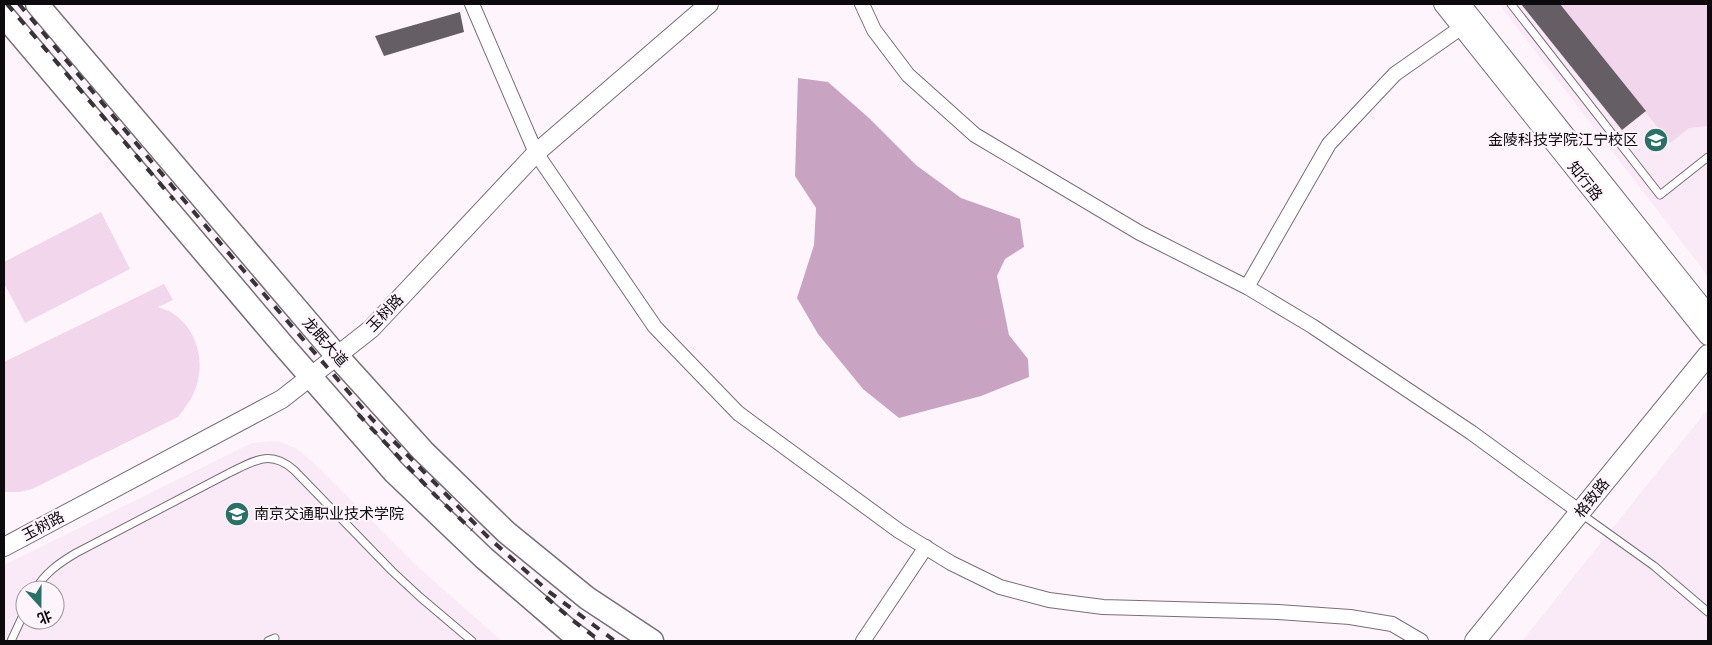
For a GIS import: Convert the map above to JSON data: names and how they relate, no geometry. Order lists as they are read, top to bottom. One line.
{"streets":{"main road":["龙眠大道","格致路"],"street":["知行路","玉树路"]},"crossings":[["玉树路","龙眠大道"]],"places":{"school or university":["金陵科技学院江宁校区","南京交通职业技术学院"]},"north":"bottom"}
